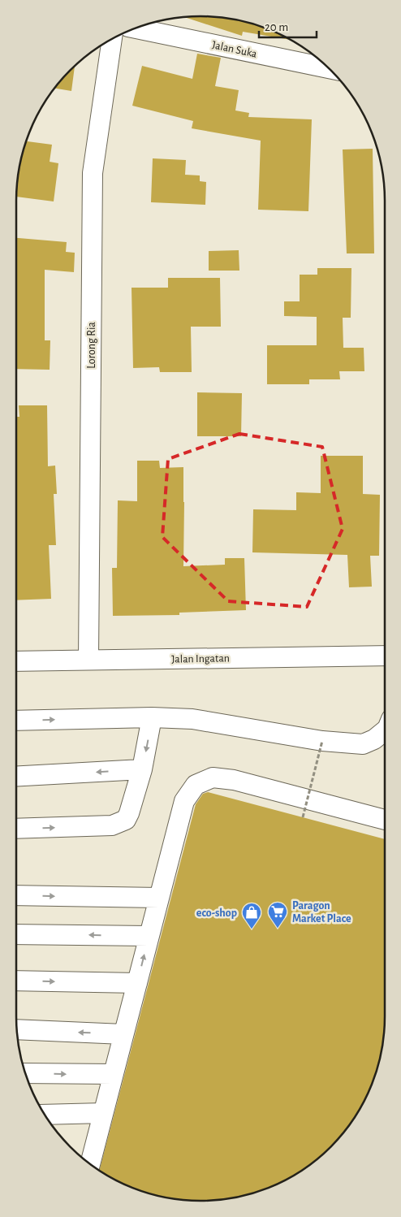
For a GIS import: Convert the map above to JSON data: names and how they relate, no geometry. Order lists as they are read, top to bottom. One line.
{"streets":{"street":["Jalan Suka","Lorong Ria","Jalan Ingatan"]},"crossings":[["Lorong Ria","Jalan Ingatan"]],"places":{"supermarket":["Paragon Market Place"],"shop":["eco-shop"]},"scale_bar":"20 m"}
